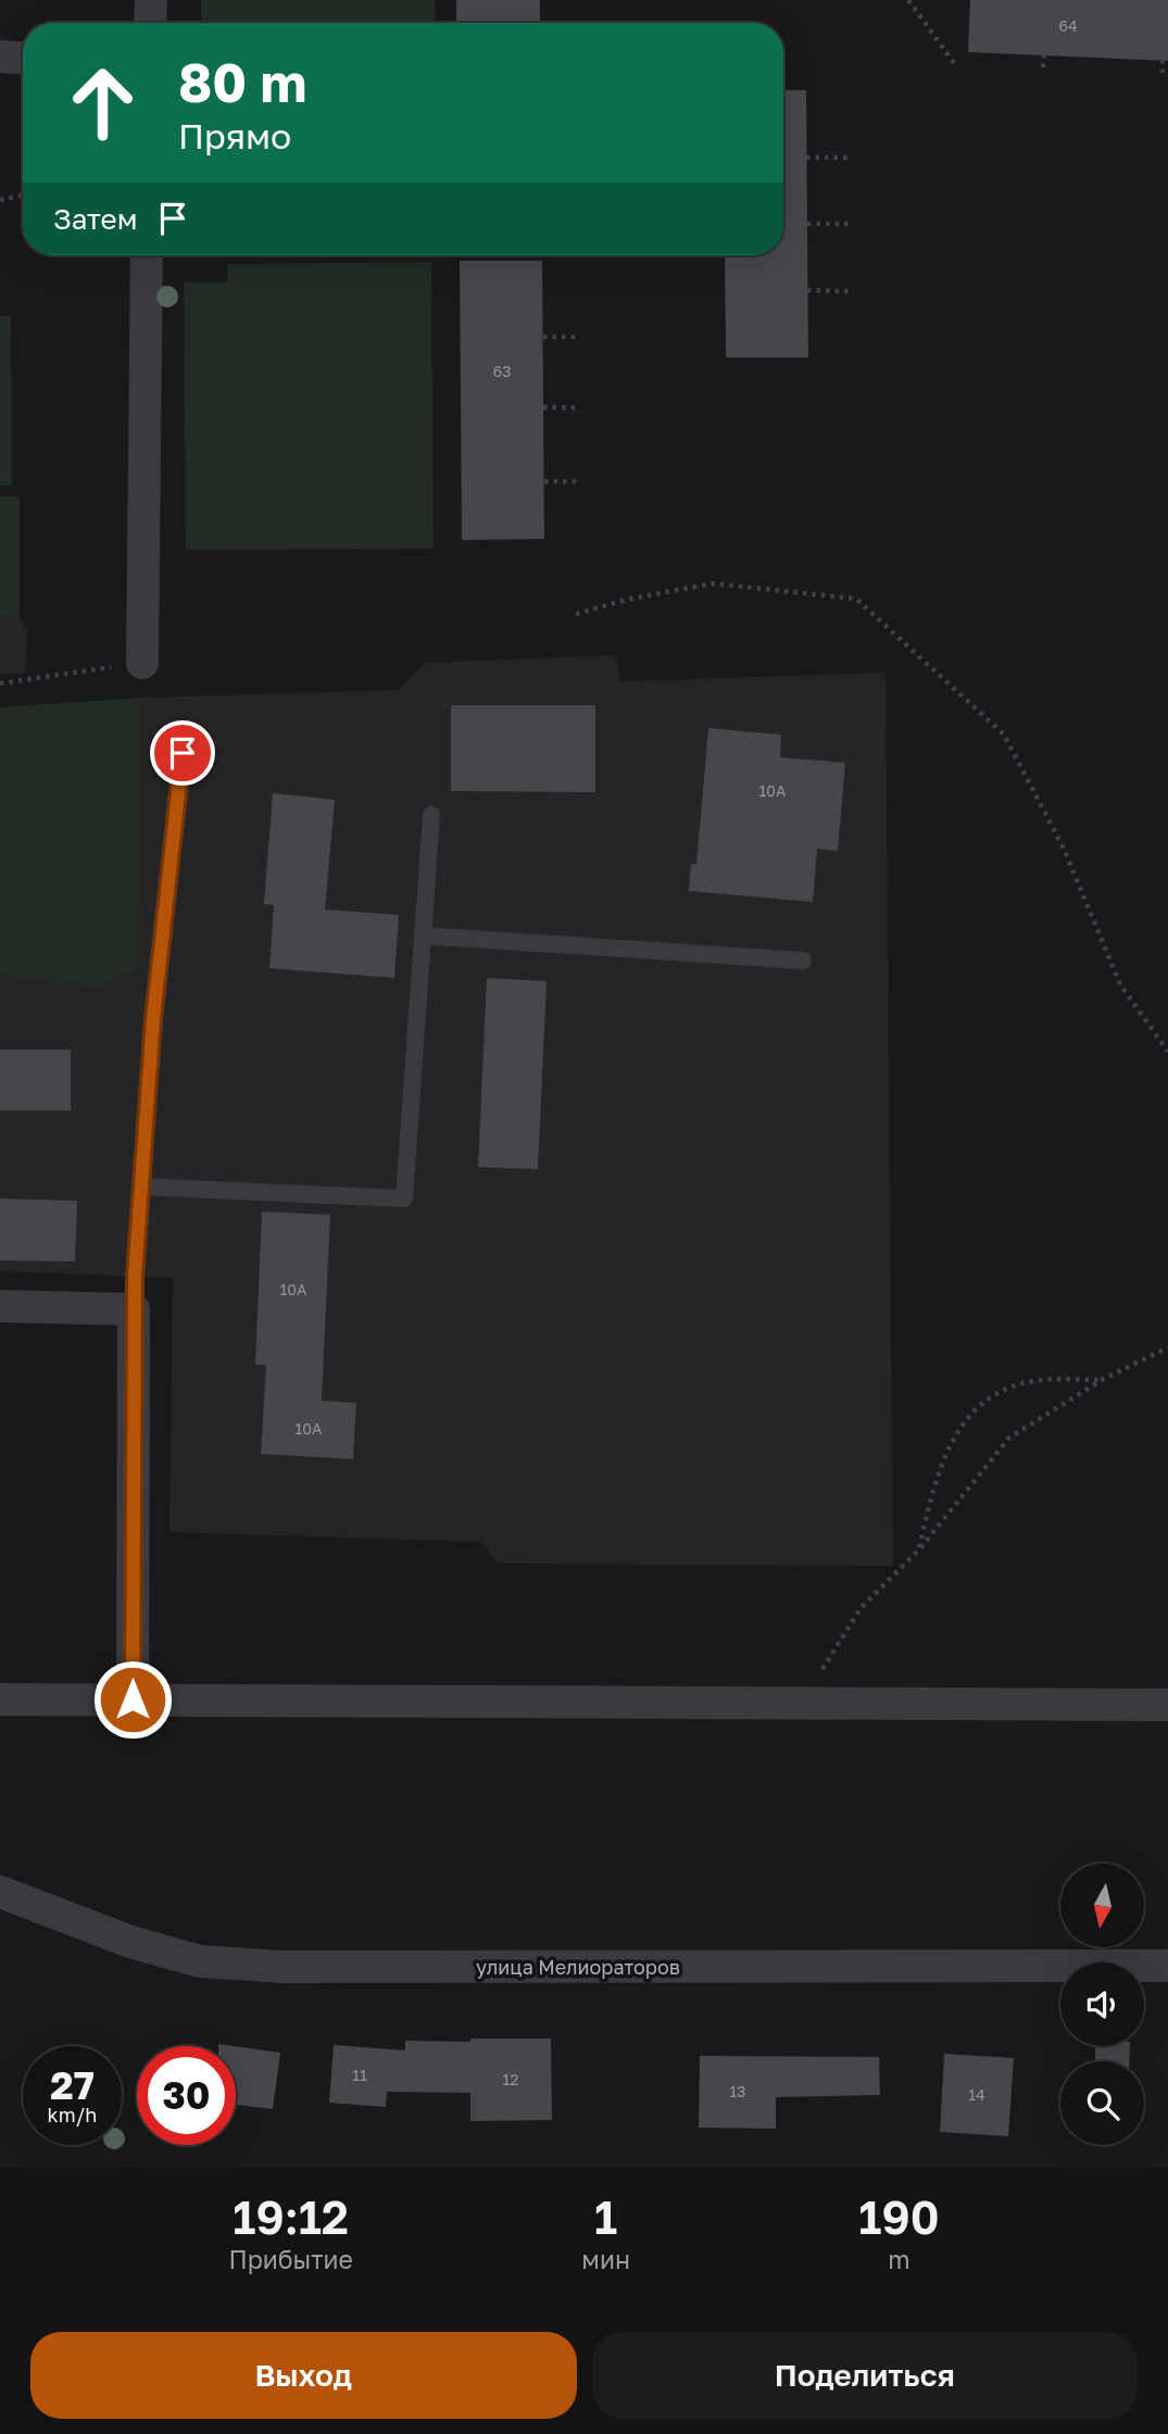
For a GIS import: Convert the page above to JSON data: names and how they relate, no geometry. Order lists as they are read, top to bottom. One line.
{"streets":{"street":["улица Мелиораторов"]},"house_numbers":["64","63","10А","10А","10А","11","12","13","14"],"north":"bottom","page":{"turn":["80 m","Прямо"],"then":"Затем","speed":"27 km/h","limit":"30","eta":["19:12","Прибытие","1","мин","190","m"],"buttons":["Выход","Поделиться"]}}
